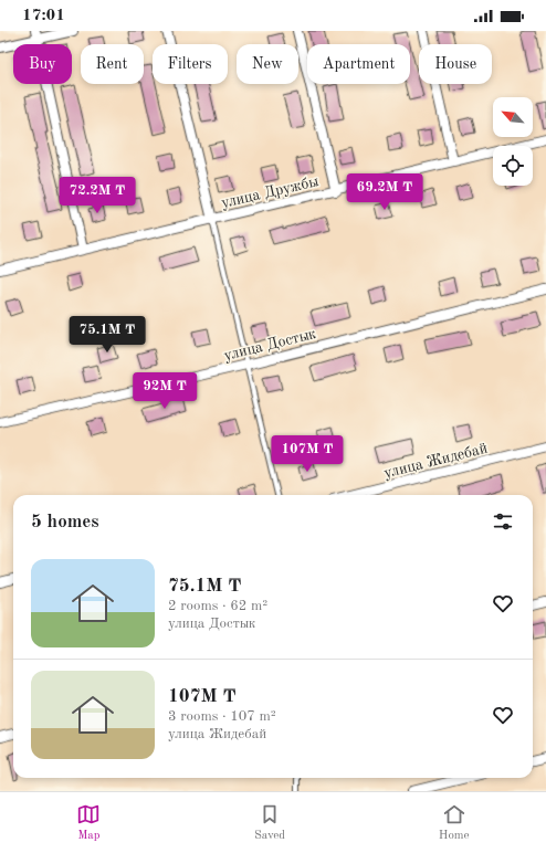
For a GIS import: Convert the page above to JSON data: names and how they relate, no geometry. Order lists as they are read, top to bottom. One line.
{"streets":{"street":["улица Дружбы","улица Достык","улица Жидебай"]},"north":"top left","page":{"status":"17:01","chip":["Buy","Rent","Filters","New","Apartment","House"],"price":["69.2M ₸","72.2M ₸","75.1M ₸","92M ₸","107M ₸"],"heading":"5 homes","list":[{"name":"75.1M ₸","note":"2 rooms · 62 m² · улица Достык"},{"name":"107M ₸","note":"3 rooms · 107 m² · улица Жидебай"}],"tabs":["Map","Saved","Home"]}}
